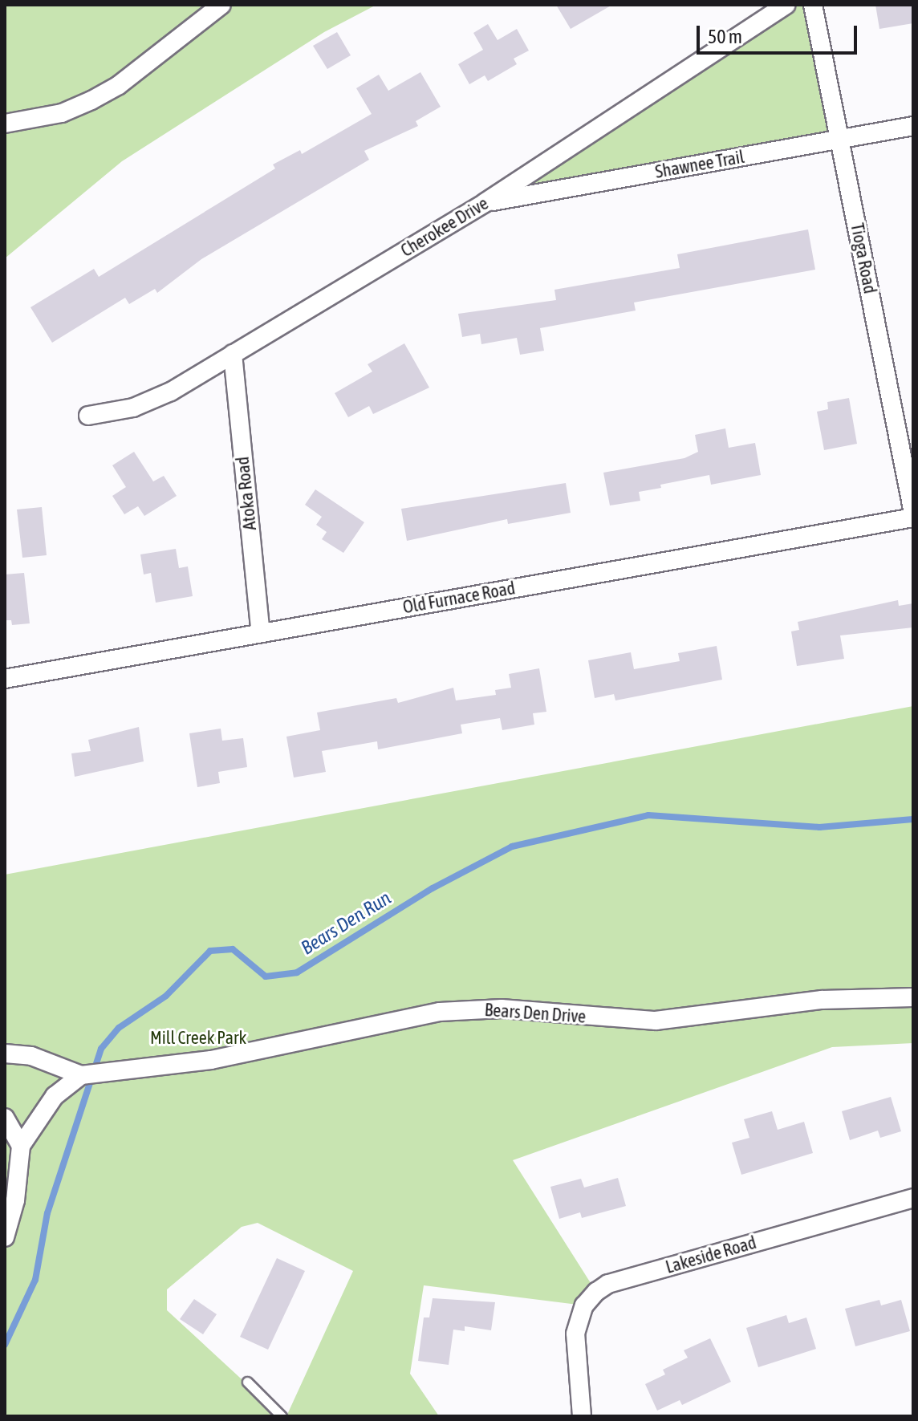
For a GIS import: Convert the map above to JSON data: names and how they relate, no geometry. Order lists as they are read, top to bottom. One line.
{"streets":{"street":["Shawnee Trail","Cherokee Drive","Tioga Road","Atoka Road","Old Furnace Road","Bears Den Drive","Lakeside Road"]},"crossings":[["Shawnee Trail","Cherokee Drive"],["Shawnee Trail","Tioga Road"],["Cherokee Drive","Atoka Road"],["Tioga Road","Old Furnace Road"],["Atoka Road","Old Furnace Road"]],"water":["Bears Den Run"],"parks":["Mill Creek Park"],"scale_bar":"50 m"}
